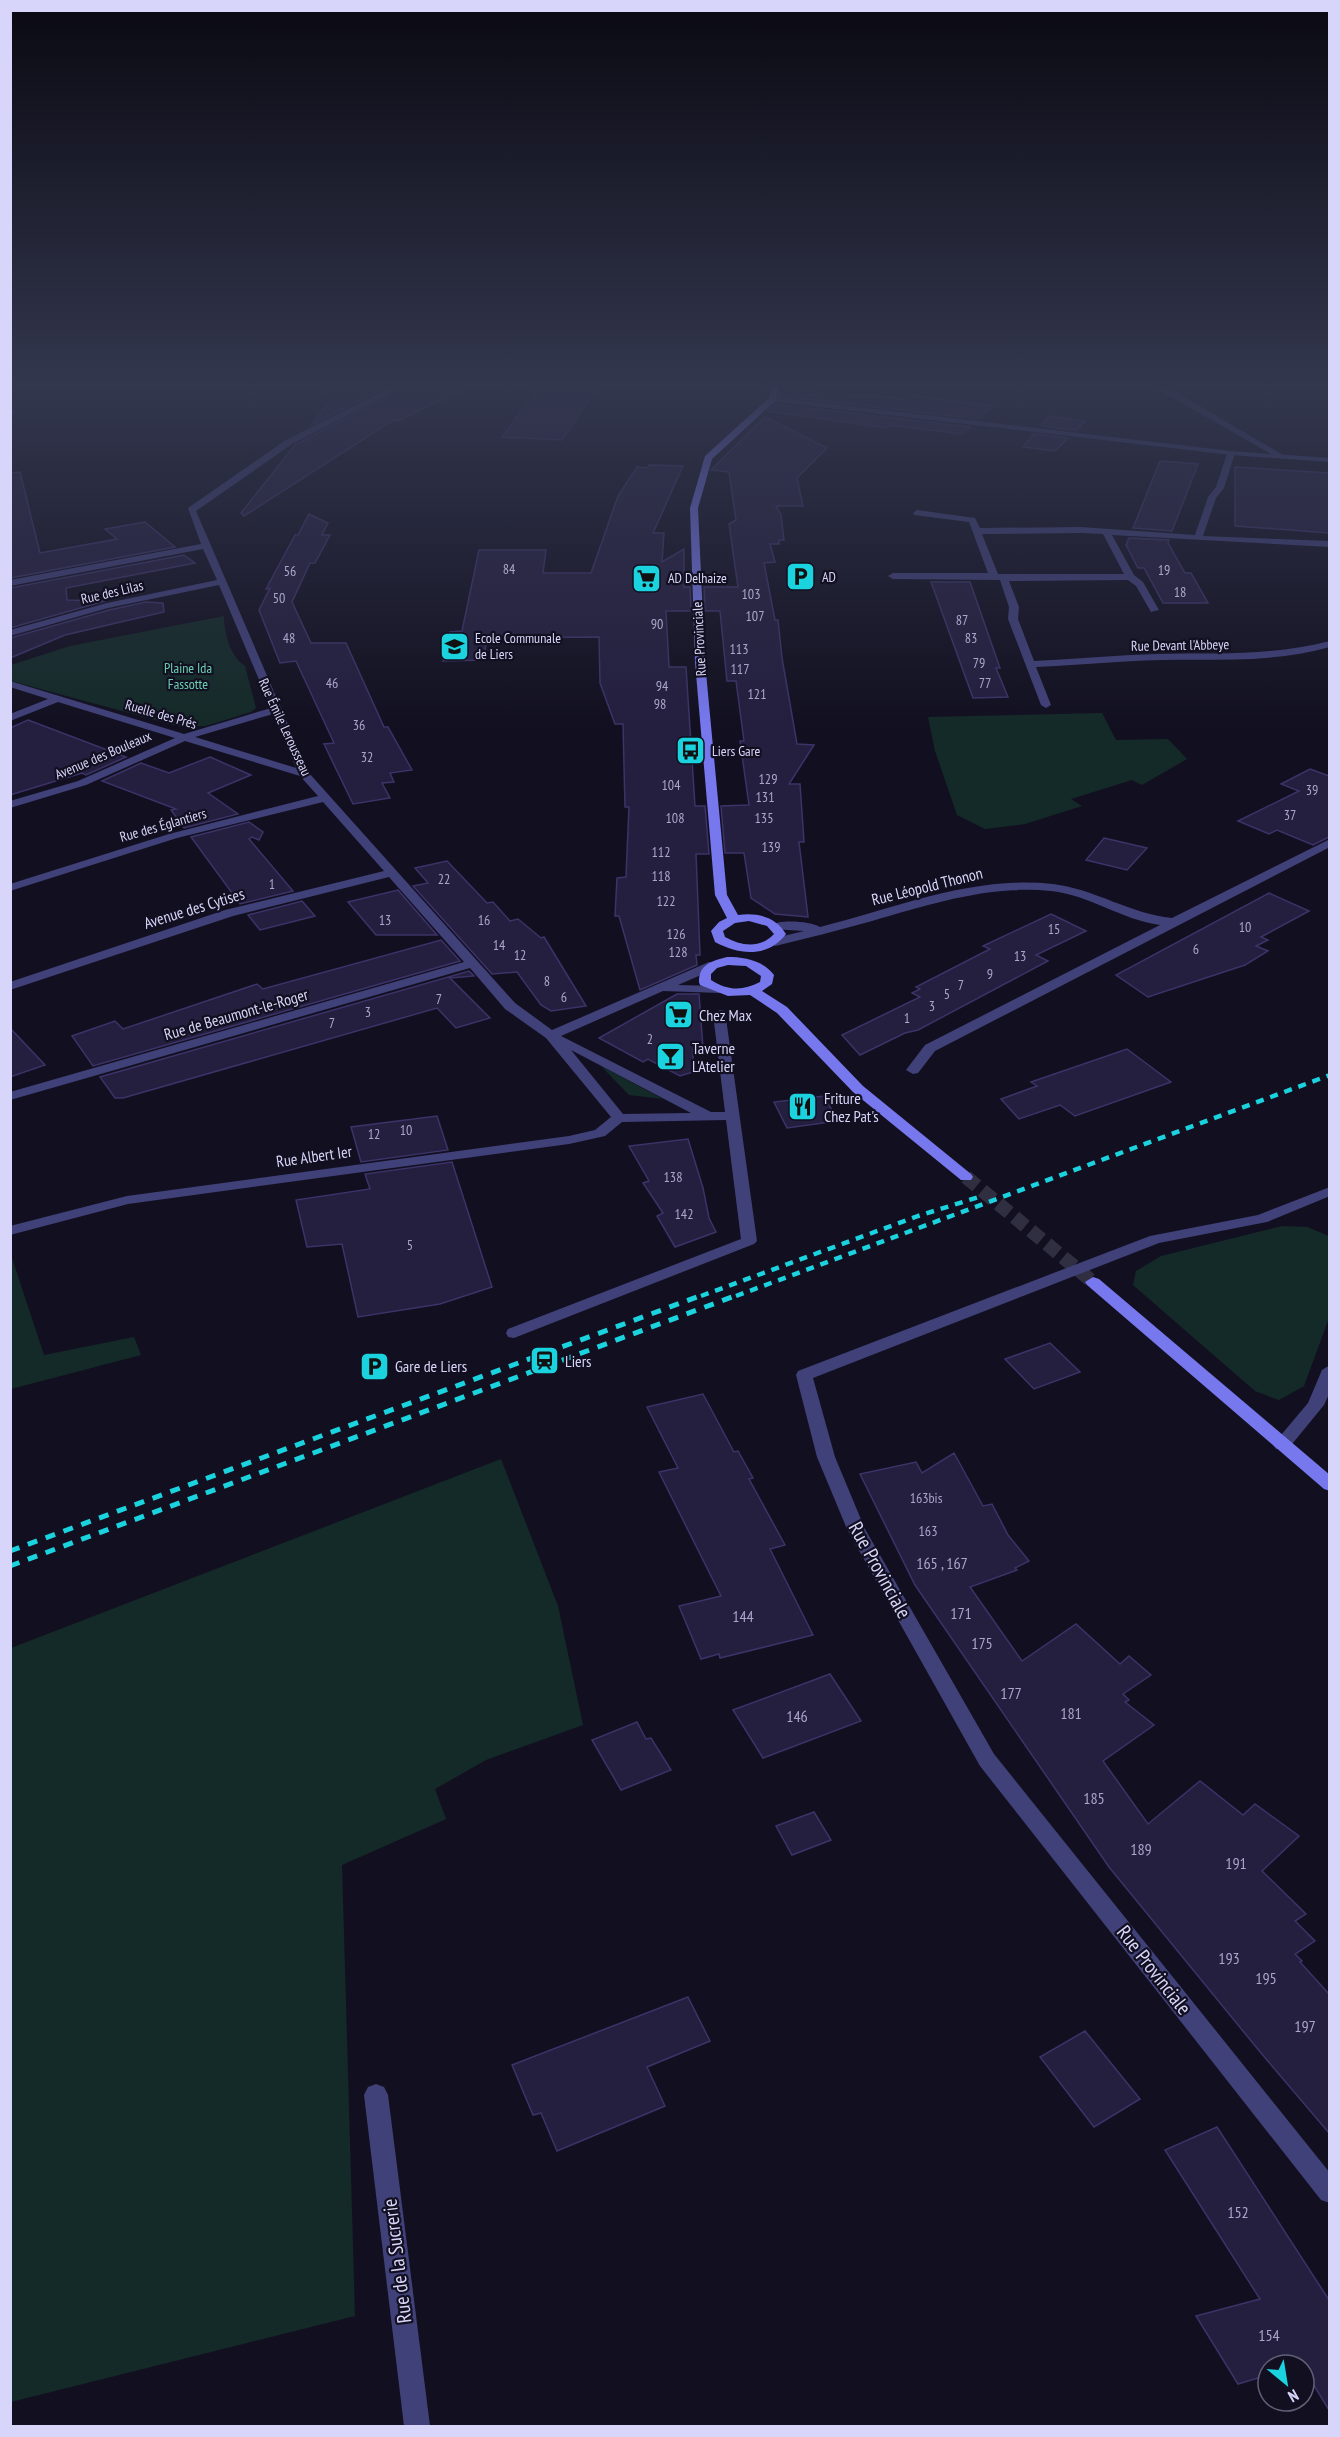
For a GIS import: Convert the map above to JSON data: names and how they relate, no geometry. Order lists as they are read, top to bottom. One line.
{"streets":{"main road":["Rue Provinciale"],"street":["Rue des Lilas","Rue Devant l'Abbeye","Ruelle des Prés","Rue Émile Lerousseau","Avenue des Bouleaux","Rue des Églantiers","Rue Léopold Thonon","Avenue des Cytises","Rue de Beaumont-le-Roger","Rue Albert Ier","Rue de la Sucrerie"]},"crossings":[["Rue des Lilas","Rue Émile Lerousseau"],["Ruelle des Prés","Rue Émile Lerousseau"],["Ruelle des Prés","Avenue des Bouleaux"],["Rue Émile Lerousseau","Avenue des Bouleaux"],["Rue Émile Lerousseau","Rue des Églantiers"],["Rue Émile Lerousseau","Avenue des Cytises"],["Rue Émile Lerousseau","Rue de Beaumont-le-Roger"],["Rue Émile Lerousseau","Rue Albert Ier"]],"parks":["Plaine Ida Fassotte"],"places":{"parking":["AD","Gare de Liers"],"supermarket":["AD Delhaize","Chez Max"],"school or university":["Ecole Communale de Liers"],"bus stop":["Liers Gare"],"bar":["Taverne L'Atelier"],"restaurant":["Friture Chez Pat's"],"station":["Liers"]},"house_numbers":["84","19","56","18","103","50","107","87","90","48","83","113","79","117","46","77","94","121","98","36","32","129","104","39","131","37","108","135","139","112","118","22","1","122","13","16","10","15","126","14","6","128","12","13","9","8","7","5","6","7","3","3","1","7","2","10","12","138","142","5","163bis","163","165 , 167","171","144","175","177","181","146","185","189","191","193","195","197","152","154"],"north":"bottom right"}
